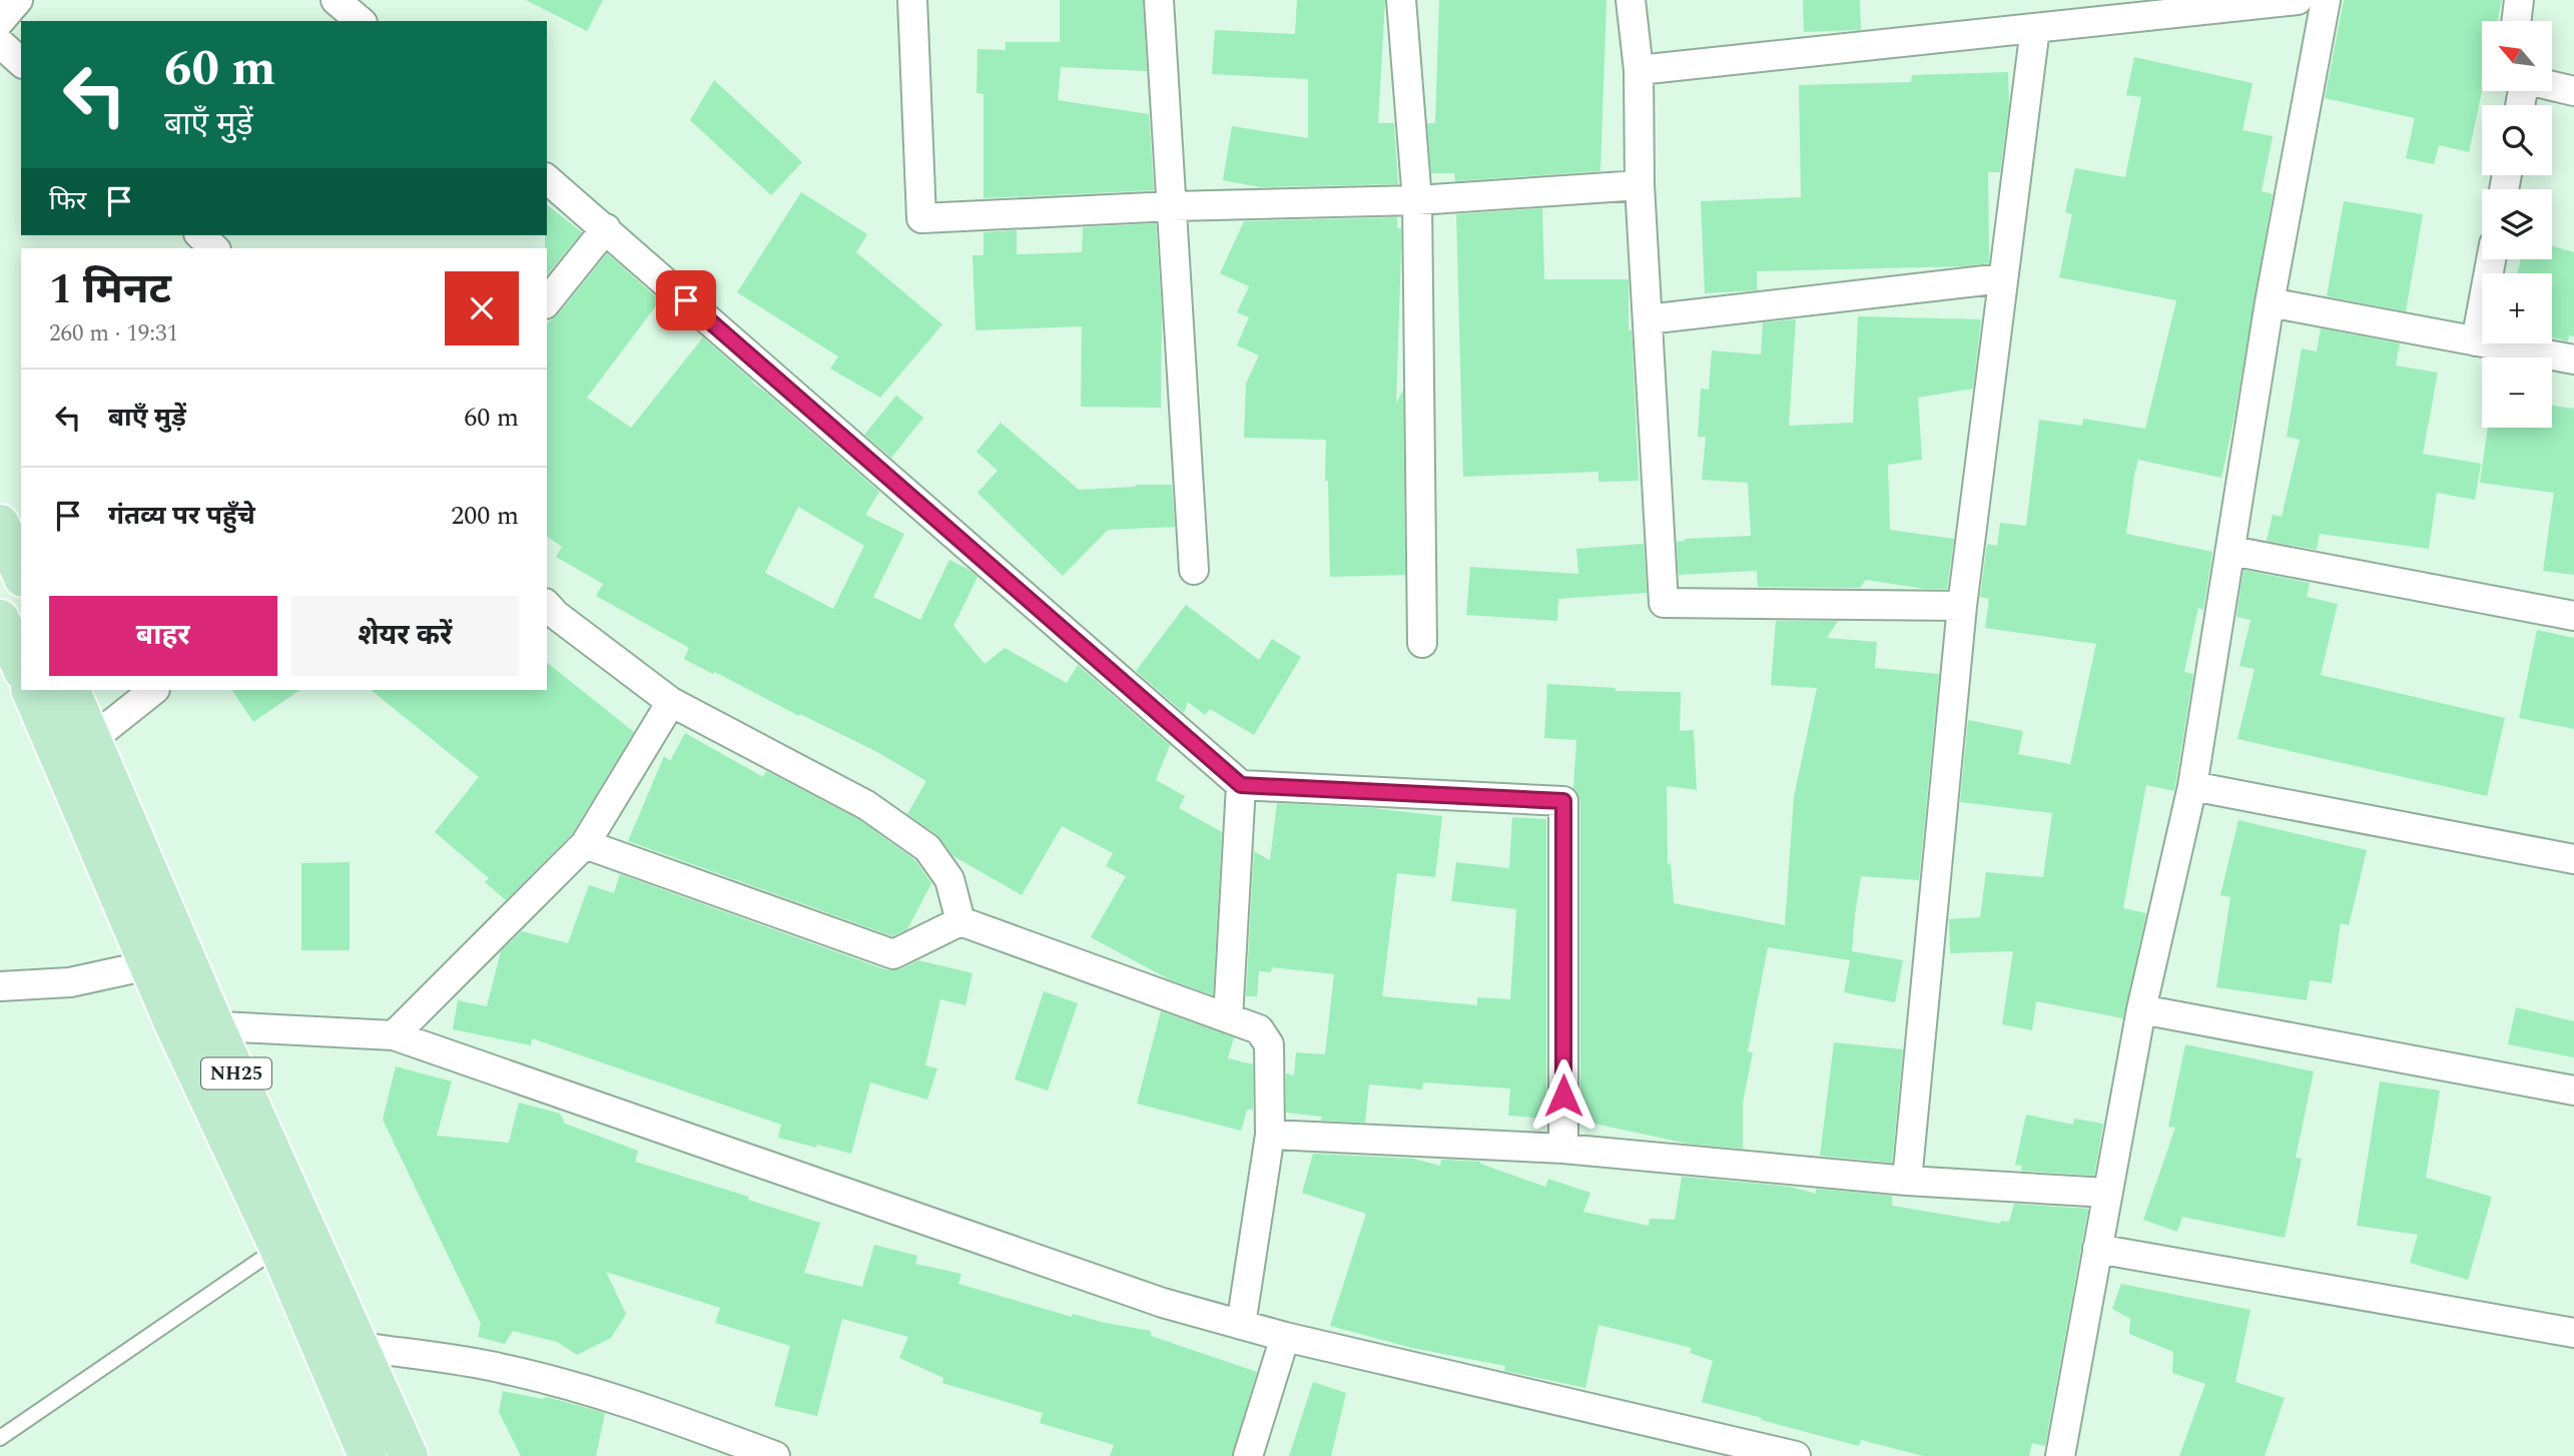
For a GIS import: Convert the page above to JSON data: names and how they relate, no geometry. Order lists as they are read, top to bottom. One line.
{"streets":{"main road":["NH25"]},"north":"top left","page":{"map_buttons":["+","−"],"turn":["60 m","बाएँ मुड़ें"],"then":"फिर","heading":["1 मिनट","260 m · 19:31"],"list":[{"name":"बाएँ मुड़ें","value":"60 m"},{"name":"गंतव्य पर पहुँचे","value":"200 m"}],"buttons":["बाहर","शेयर करें"]}}
